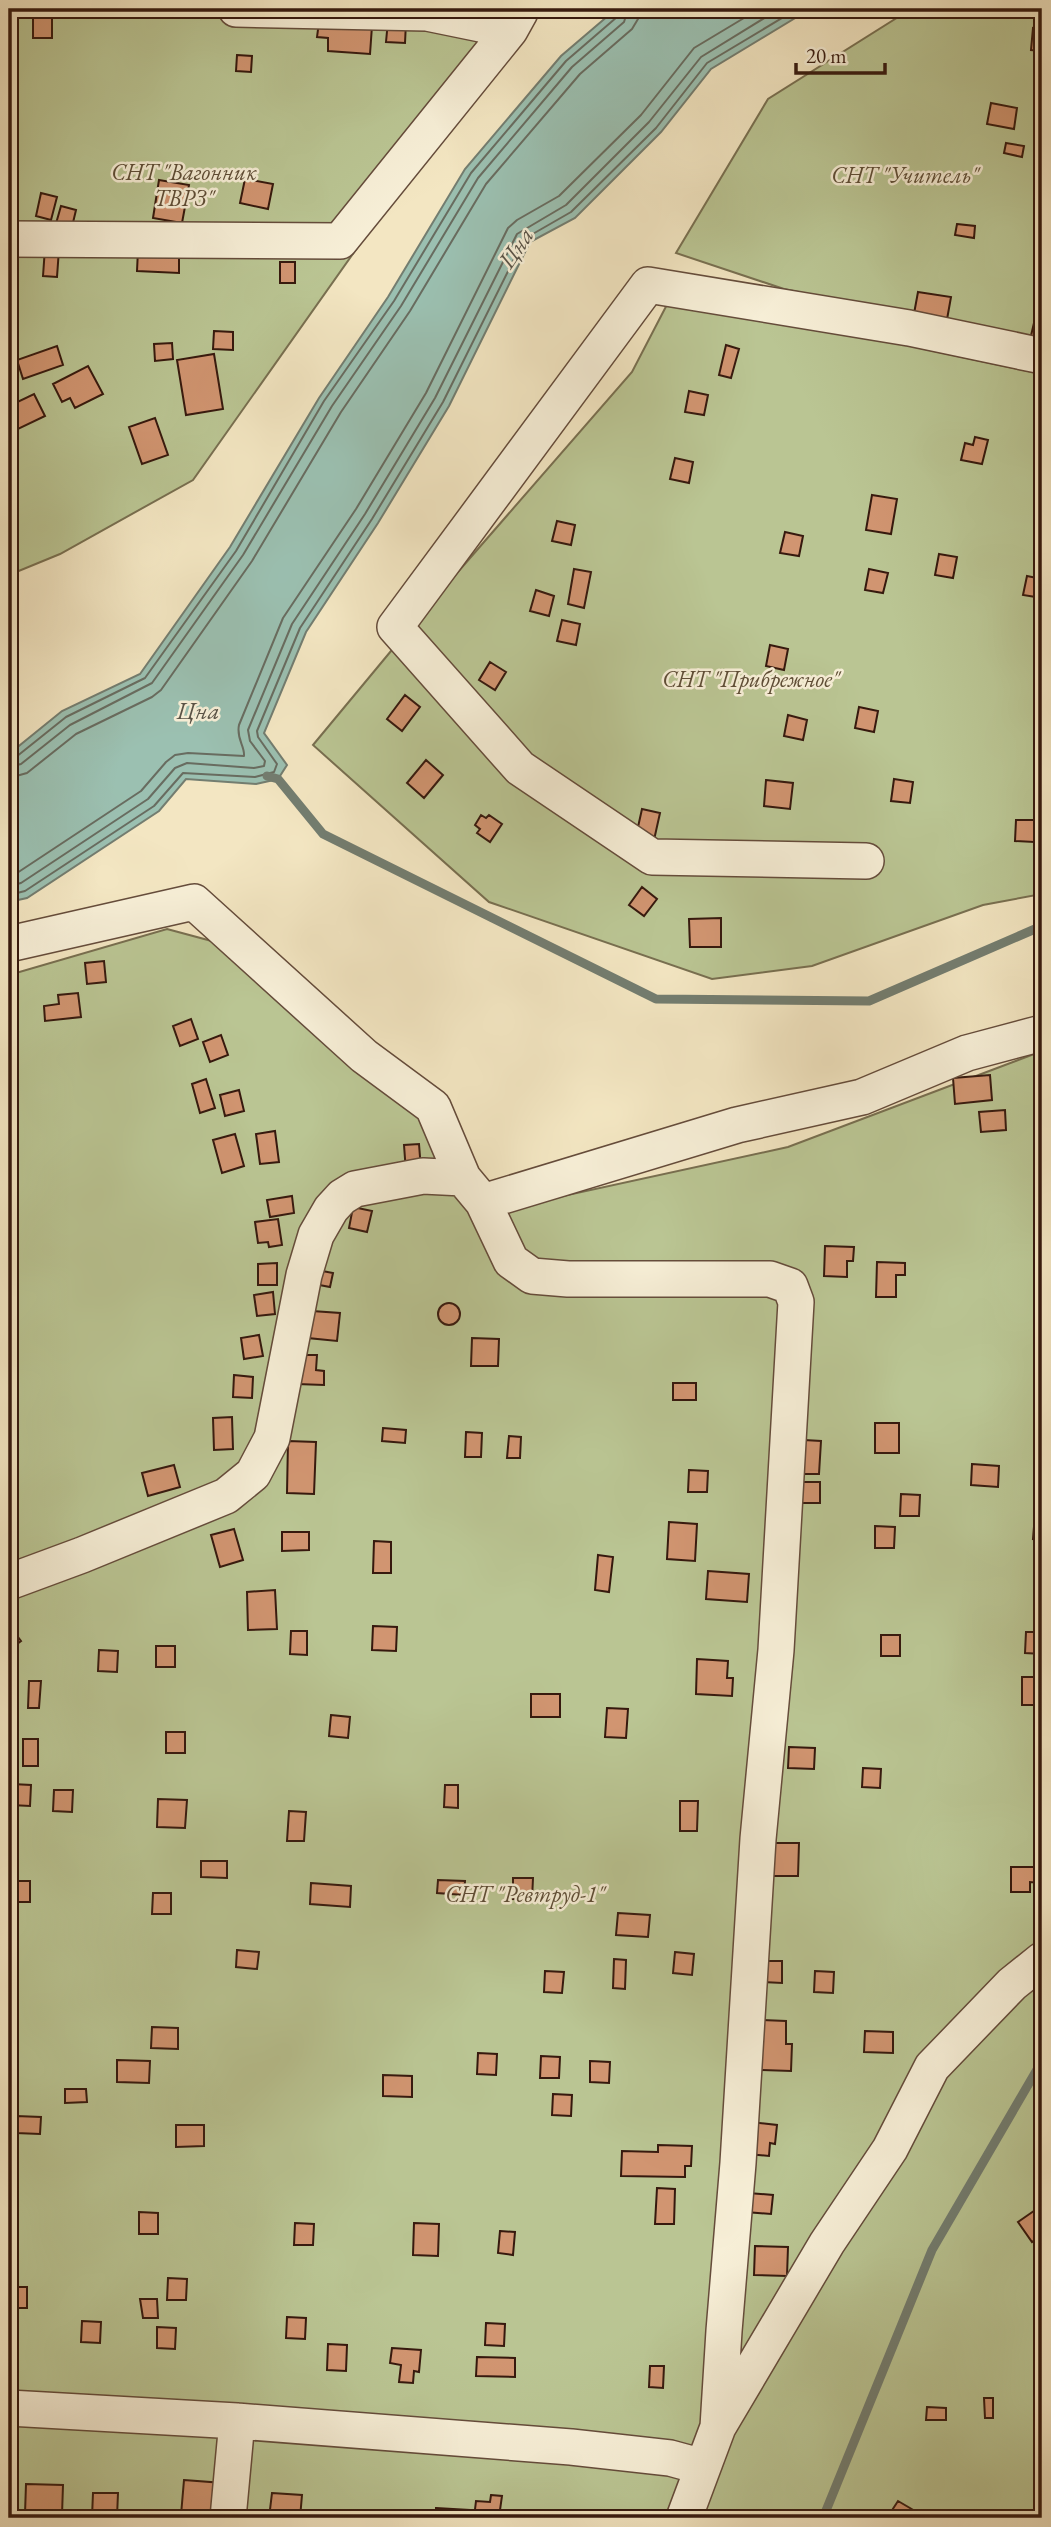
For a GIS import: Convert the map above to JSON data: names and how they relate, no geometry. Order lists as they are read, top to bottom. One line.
{"water":["Цна"],"parks":["СНТ \"Вагонник ТВРЗ\"","СНТ \"Учитель\"","СНТ \"Прибрежное\"","СНТ \"Ревтруд-1\""],"scale_bar":"20 m"}
